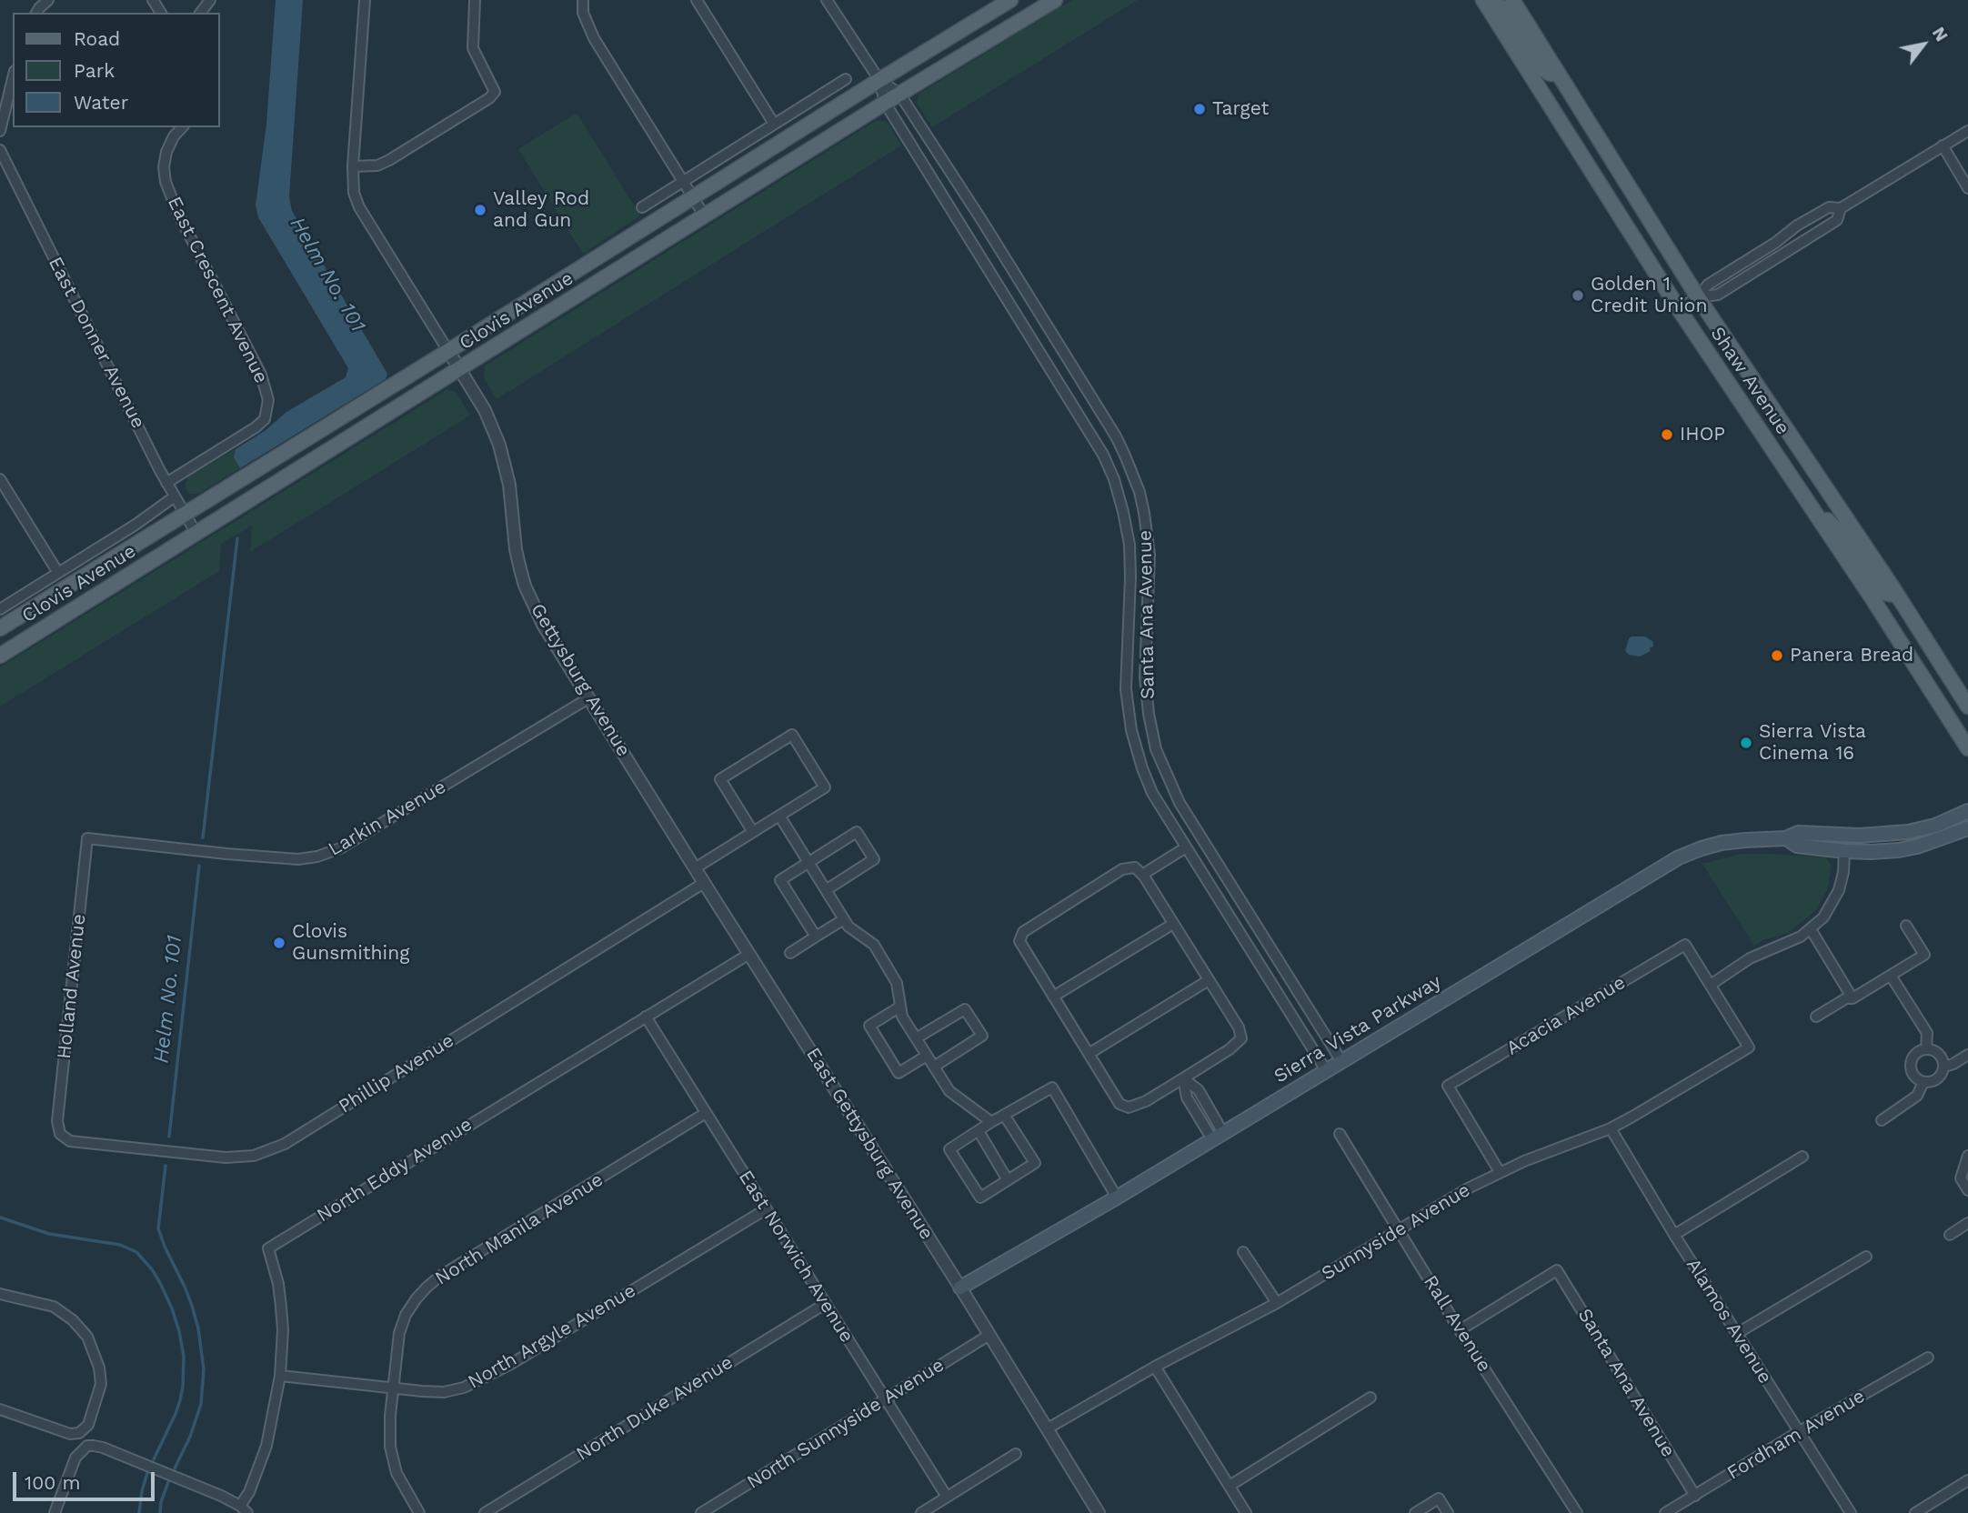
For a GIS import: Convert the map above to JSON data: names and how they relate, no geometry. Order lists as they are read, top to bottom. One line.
{"streets":{"main road":["Clovis Avenue","Shaw Avenue","Sierra Vista Parkway"],"street":["East Crescent Avenue","East Donner Avenue","Santa Ana Avenue","Gettysburg Avenue","Larkin Avenue","Holland Avenue","Acacia Avenue","Phillip Avenue","East Gettysburg Avenue","North Eddy Avenue","North Manila Avenue","Sunnyside Avenue","East Norwich Avenue","Alamos Avenue","Rall Avenue","North Argyle Avenue","North Duke Avenue","North Sunnyside Avenue","Fordham Avenue"]},"crossings":[["East Crescent Avenue","East Donner Avenue"],["Clovis Avenue","East Donner Avenue"],["Clovis Avenue","Santa Ana Avenue"],["Clovis Avenue","Gettysburg Avenue"],["Santa Ana Avenue","Sierra Vista Parkway"],["Santa Ana Avenue","Rall Avenue"],["Santa Ana Avenue","Fordham Avenue"],["Gettysburg Avenue","Larkin Avenue"],["Gettysburg Avenue","Phillip Avenue"],["Gettysburg Avenue","East Gettysburg Avenue"],["Gettysburg Avenue","North Eddy Avenue"],["Larkin Avenue","Holland Avenue"],["Holland Avenue","Phillip Avenue"],["Acacia Avenue","Sunnyside Avenue"],["Sierra Vista Parkway","East Gettysburg Avenue"],["East Gettysburg Avenue","North Eddy Avenue"],["East Gettysburg Avenue","North Sunnyside Avenue"],["North Eddy Avenue","East Norwich Avenue"],["North Eddy Avenue","North Argyle Avenue"],["North Manila Avenue","East Norwich Avenue"],["North Manila Avenue","North Argyle Avenue"],["Sunnyside Avenue","Alamos Avenue"],["Sunnyside Avenue","Rall Avenue"],["East Norwich Avenue","North Argyle Avenue"],["East Norwich Avenue","North Duke Avenue"],["East Norwich Avenue","North Sunnyside Avenue"],["Alamos Avenue","Fordham Avenue"]],"water":["Helm No. 101"],"places":["Target","Valley Rod and Gun","Golden 1 Credit Union","IHOP","Panera Bread","Sierra Vista Cinema 16","Clovis Gunsmithing"],"legend":["Road","Park","Water"],"scale_bar":"100 m","north":"top right"}
